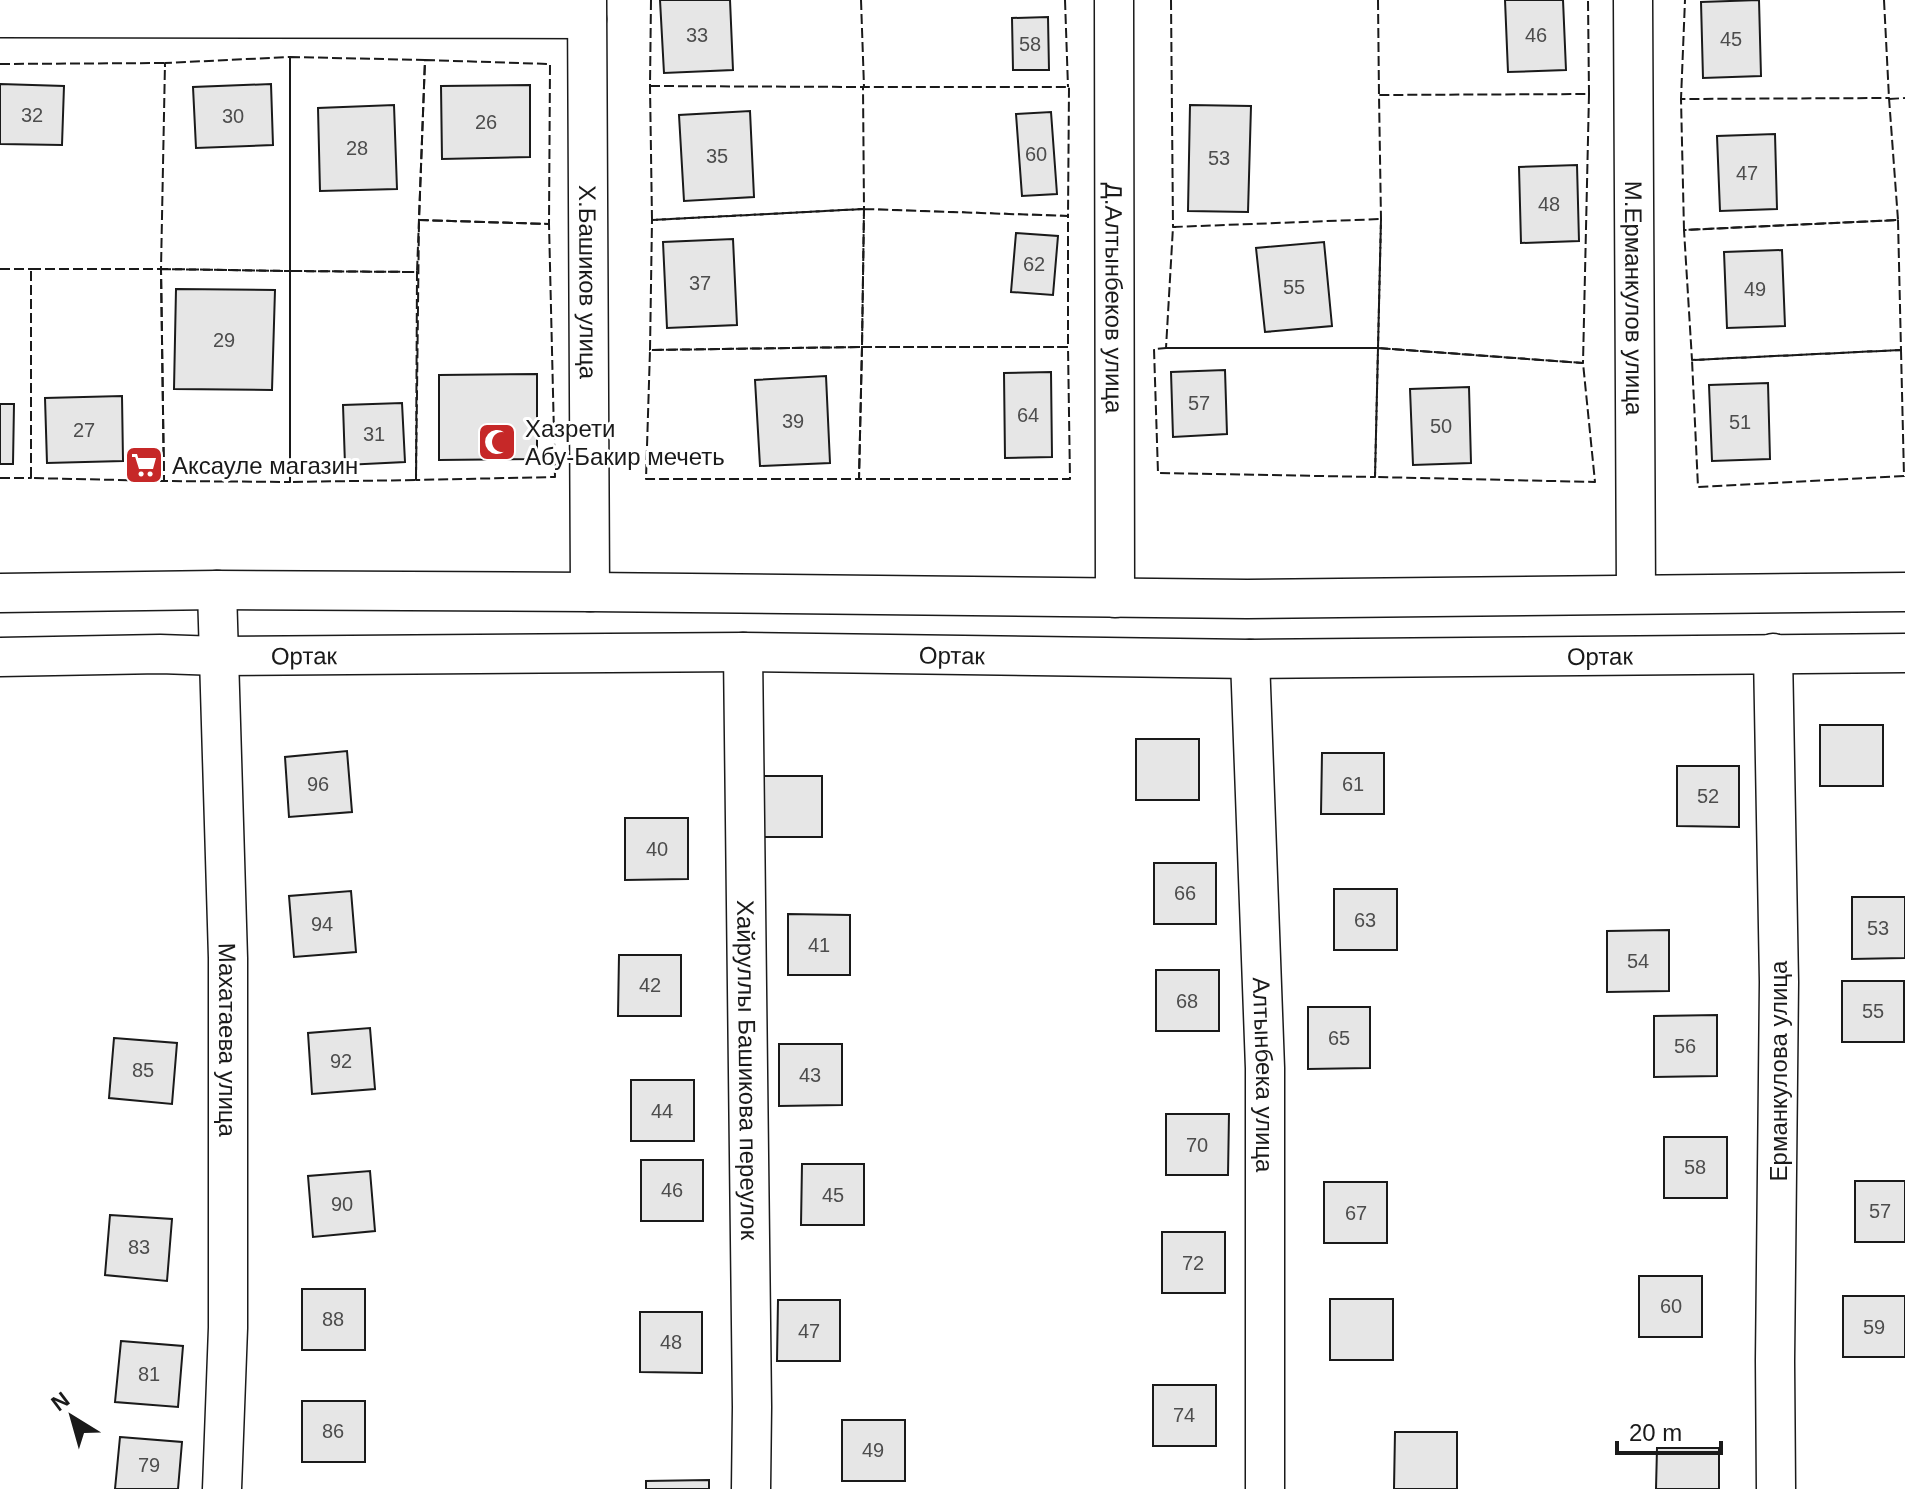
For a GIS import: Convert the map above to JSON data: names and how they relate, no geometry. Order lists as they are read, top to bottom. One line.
{"streets":{"street":["Х.Башиков улица","М.Ерманкулов улица","Д.Алтынбеков улица","Ортак","Махатаева улица","Хайруллы Башикова переулок","Ерманкулова улица","Алтынбека улица"]},"crossings":[["Ортак","Махатаева улица"],["Ортак","Хайруллы Башикова переулок"],["Ортак","Ерманкулова улица"],["Ортак","Алтынбека улица"]],"places":{"mosque":["Хазрети Абу-Бакир мечеть"],"supermarket":["Аксауле магазин"]},"house_numbers":["33","46","45","58","32","30","26","28","60","35","53","47","48","62","37","55","49","29","57","64","39","51","50","27","31","96","61","52","40","66","63","94","53","41","54","42","68","55","65","56","92","85","43","44","70","58","46","45","90","57","67","83","72","60","88","59","47","48","81","74","86","49","79"],"scale_bar":"20 m","north":"top left"}
